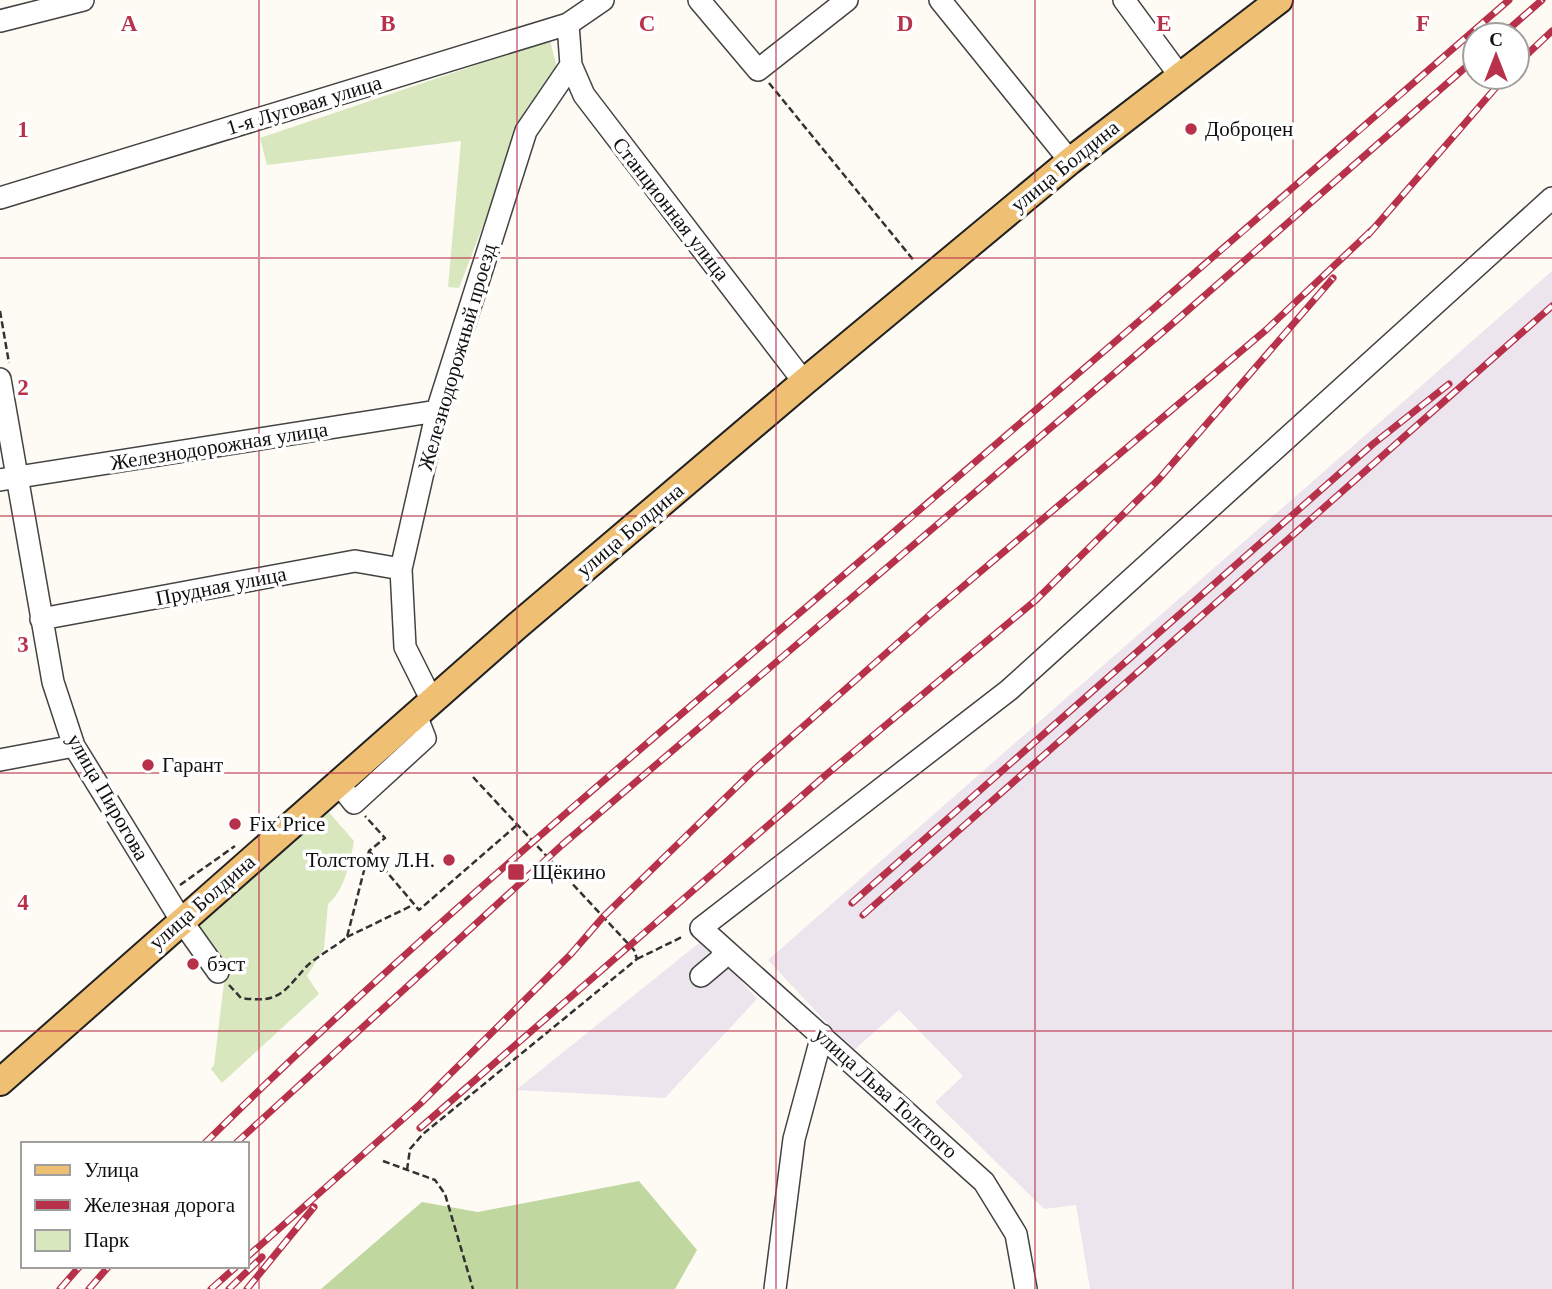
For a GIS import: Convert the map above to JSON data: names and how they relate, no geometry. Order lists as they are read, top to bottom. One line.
{"streets":{"main road":["улица Болдина"],"street":["1-я Луговая улица","Станционная улица","Железнодорожный проезд","Железнодорожная улица","Прудная улица","улица Пирогова","улица Льва Толстого"]},"crossings":[["1-я Луговая улица","Станционная улица"],["улица Болдина","Станционная улица"],["улица Болдина","Железнодорожный проезд"],["улица Болдина","улица Пирогова"],["Станционная улица","Железнодорожный проезд"],["Железнодорожный проезд","Железнодорожная улица"],["Железнодорожный проезд","Прудная улица"],["Железнодорожная улица","улица Пирогова"],["Прудная улица","улица Пирогова"]],"places":{"other":["Доброцен","Гарант","Fix Price","Толстому Л.Н.","бэст"],"transit":["Щёкино"]},"legend":["Улица","Железная дорога","Парк"],"north":"top","grid":{"columns":["A","B","C","D","E","F"],"rows":["1","2","3","4"]}}
